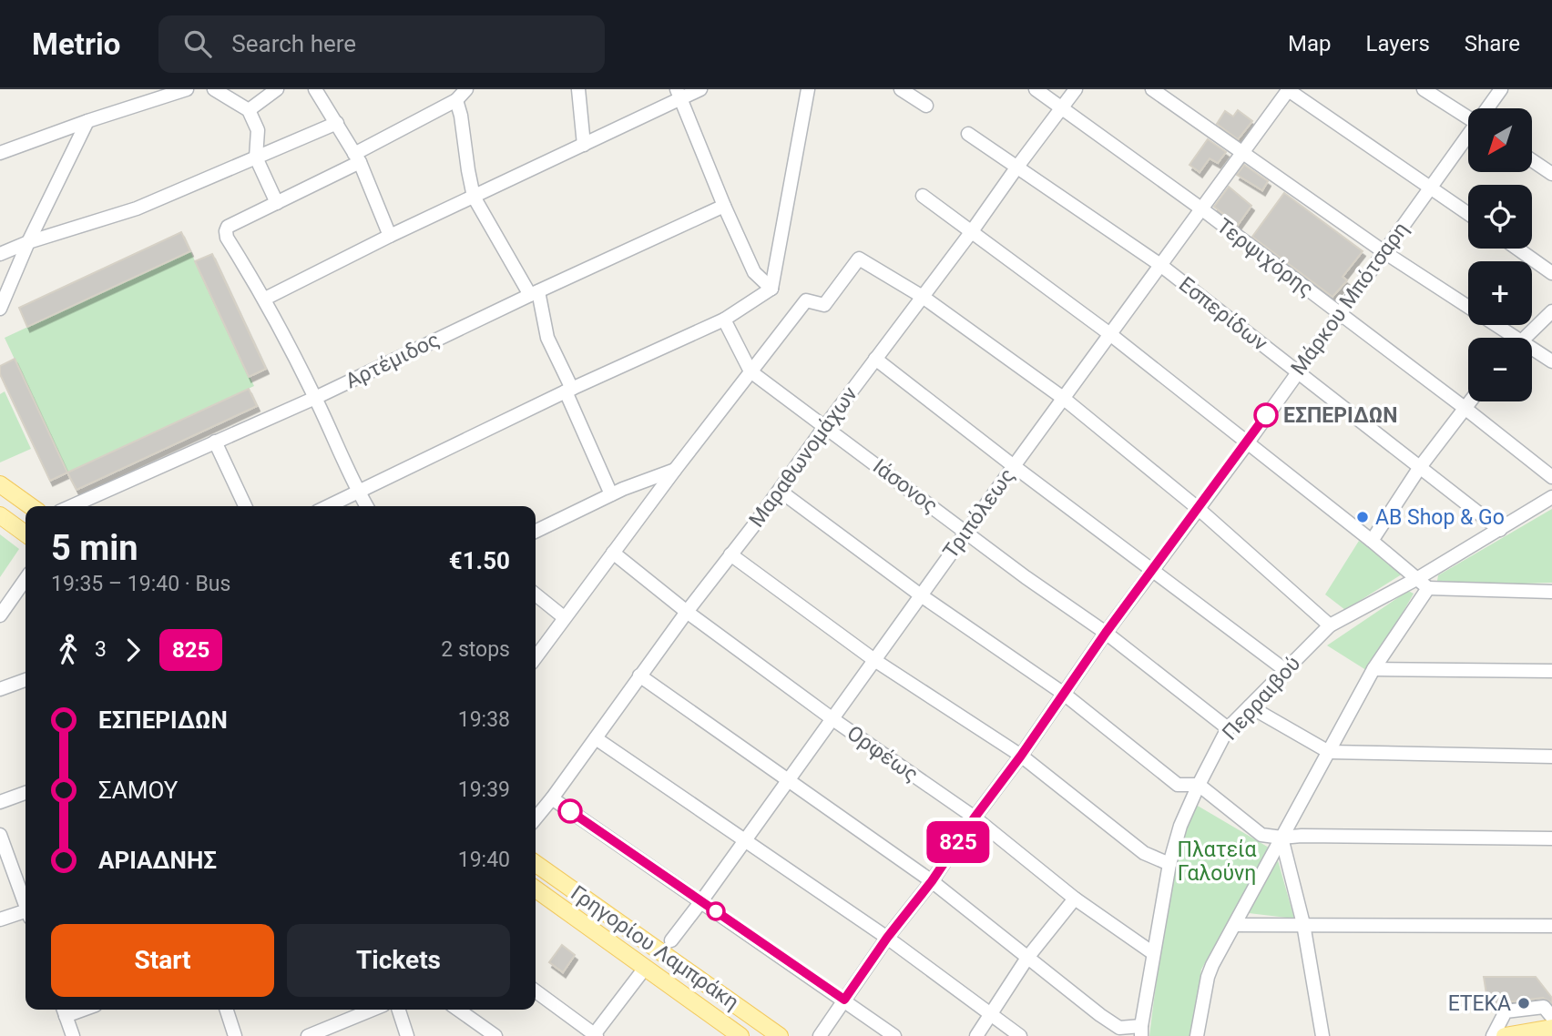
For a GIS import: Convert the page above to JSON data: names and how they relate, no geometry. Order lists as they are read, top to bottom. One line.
{"streets":{"main road":["Γρηγορίου Λαμπράκη"],"street":["Τερψιχόρης","Μάρκου Μπότσαρη","Εσπερίδων","Αρτέμιδος","Μαραθωνομάχων","Ιάσονος","Τριπόλεως","Περραιβού","Ορφέως"]},"crossings":[["Τερψιχόρης","Μάρκου Μπότσαρη"],["Τερψιχόρης","Μαραθωνομάχων"],["Τερψιχόρης","Τριπόλεως"],["Μάρκου Μπότσαρη","Εσπερίδων"],["Μάρκου Μπότσαρη","Ιάσονος"],["Μάρκου Μπότσαρη","Ορφέως"],["Εσπερίδων","Μαραθωνομάχων"],["Εσπερίδων","Τριπόλεως"],["Εσπερίδων","Περραιβού"],["Μαραθωνομάχων","Ιάσονος"],["Μαραθωνομάχων","Ορφέως"],["Ιάσονος","Τριπόλεως"],["Ιάσονος","Περραιβού"],["Τριπόλεως","Ορφέως"],["Περραιβού","Ορφέως"]],"parks":["Πλατεία Γαλούνη"],"places":["ΕΣΠΕΡΙΔΩΝ","AB Shop & Go","ΕΤΕΚΑ"],"lines":["bus line 825"],"north":"bottom left","page":{"header":"Metrio","search":"Search here","nav":["Map","Layers","Share"],"on_map":"825","map_buttons":["+","−"],"heading":["5 min","19:35 – 19:40 · Bus","€1.50"],"legs":["3","825","2 stops"],"list":[{"name":"ΕΣΠΕΡΙΔΩΝ","value":"19:38"},{"name":"ΣΑΜΟΥ","value":"19:39"},{"name":"ΑΡΙΑΔΝΗΣ","value":"19:40"}],"buttons":["Start","Tickets"]}}
